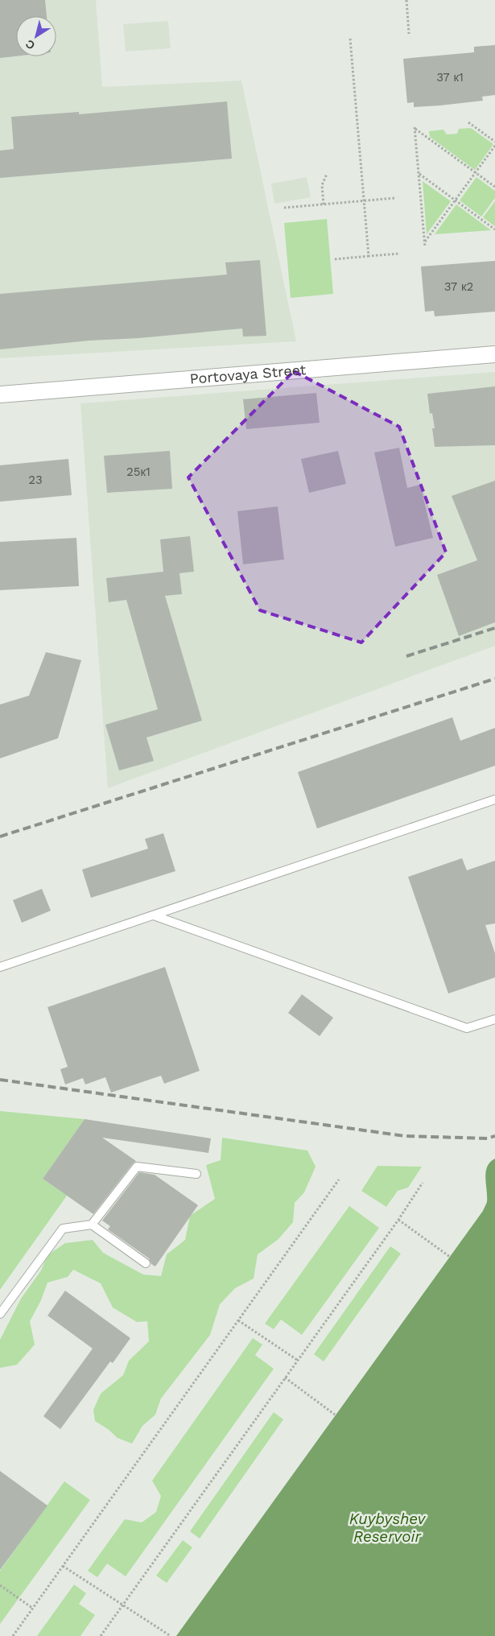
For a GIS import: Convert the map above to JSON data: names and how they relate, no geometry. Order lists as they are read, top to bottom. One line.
{"streets":{"street":["Portovaya Street"]},"water":["Kuybyshev Reservoir"],"house_numbers":["37 к1","37 к2","25к1","23"],"north":"bottom left"}
